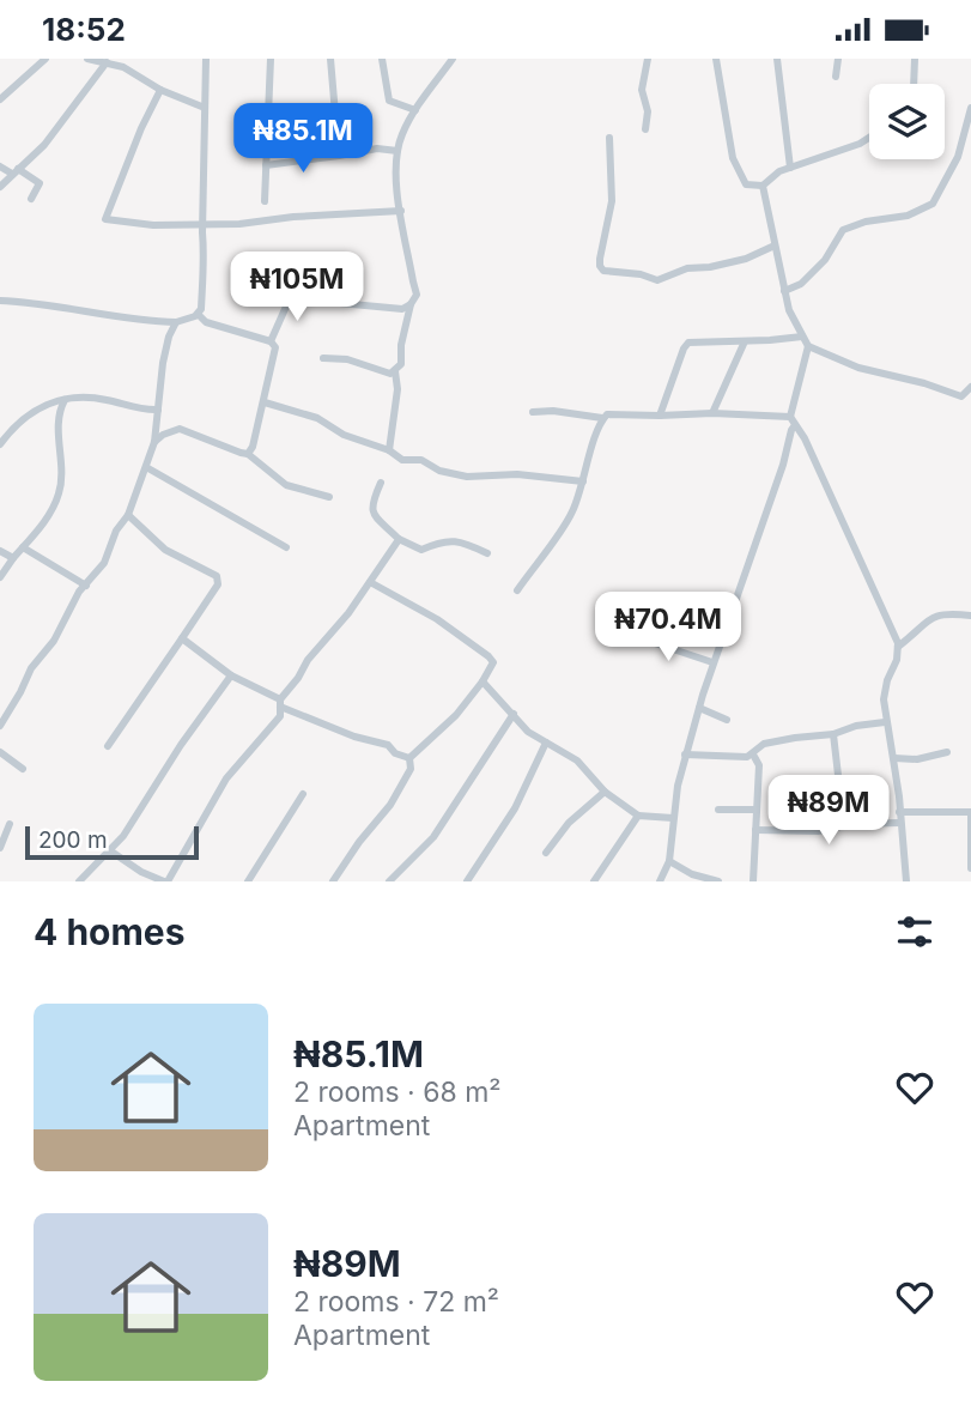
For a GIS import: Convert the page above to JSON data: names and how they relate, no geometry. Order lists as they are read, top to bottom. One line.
{"scale_bar":"200 m","page":{"status":"18:52","price":["₦85.1M","₦105M","₦70.4M","₦89M"],"scale":"200 m","heading":"4 homes","list":[{"name":"₦85.1M","note":"2 rooms · 68 m² · Apartment"},{"name":"₦89M","note":"2 rooms · 72 m² · Apartment"}]}}
